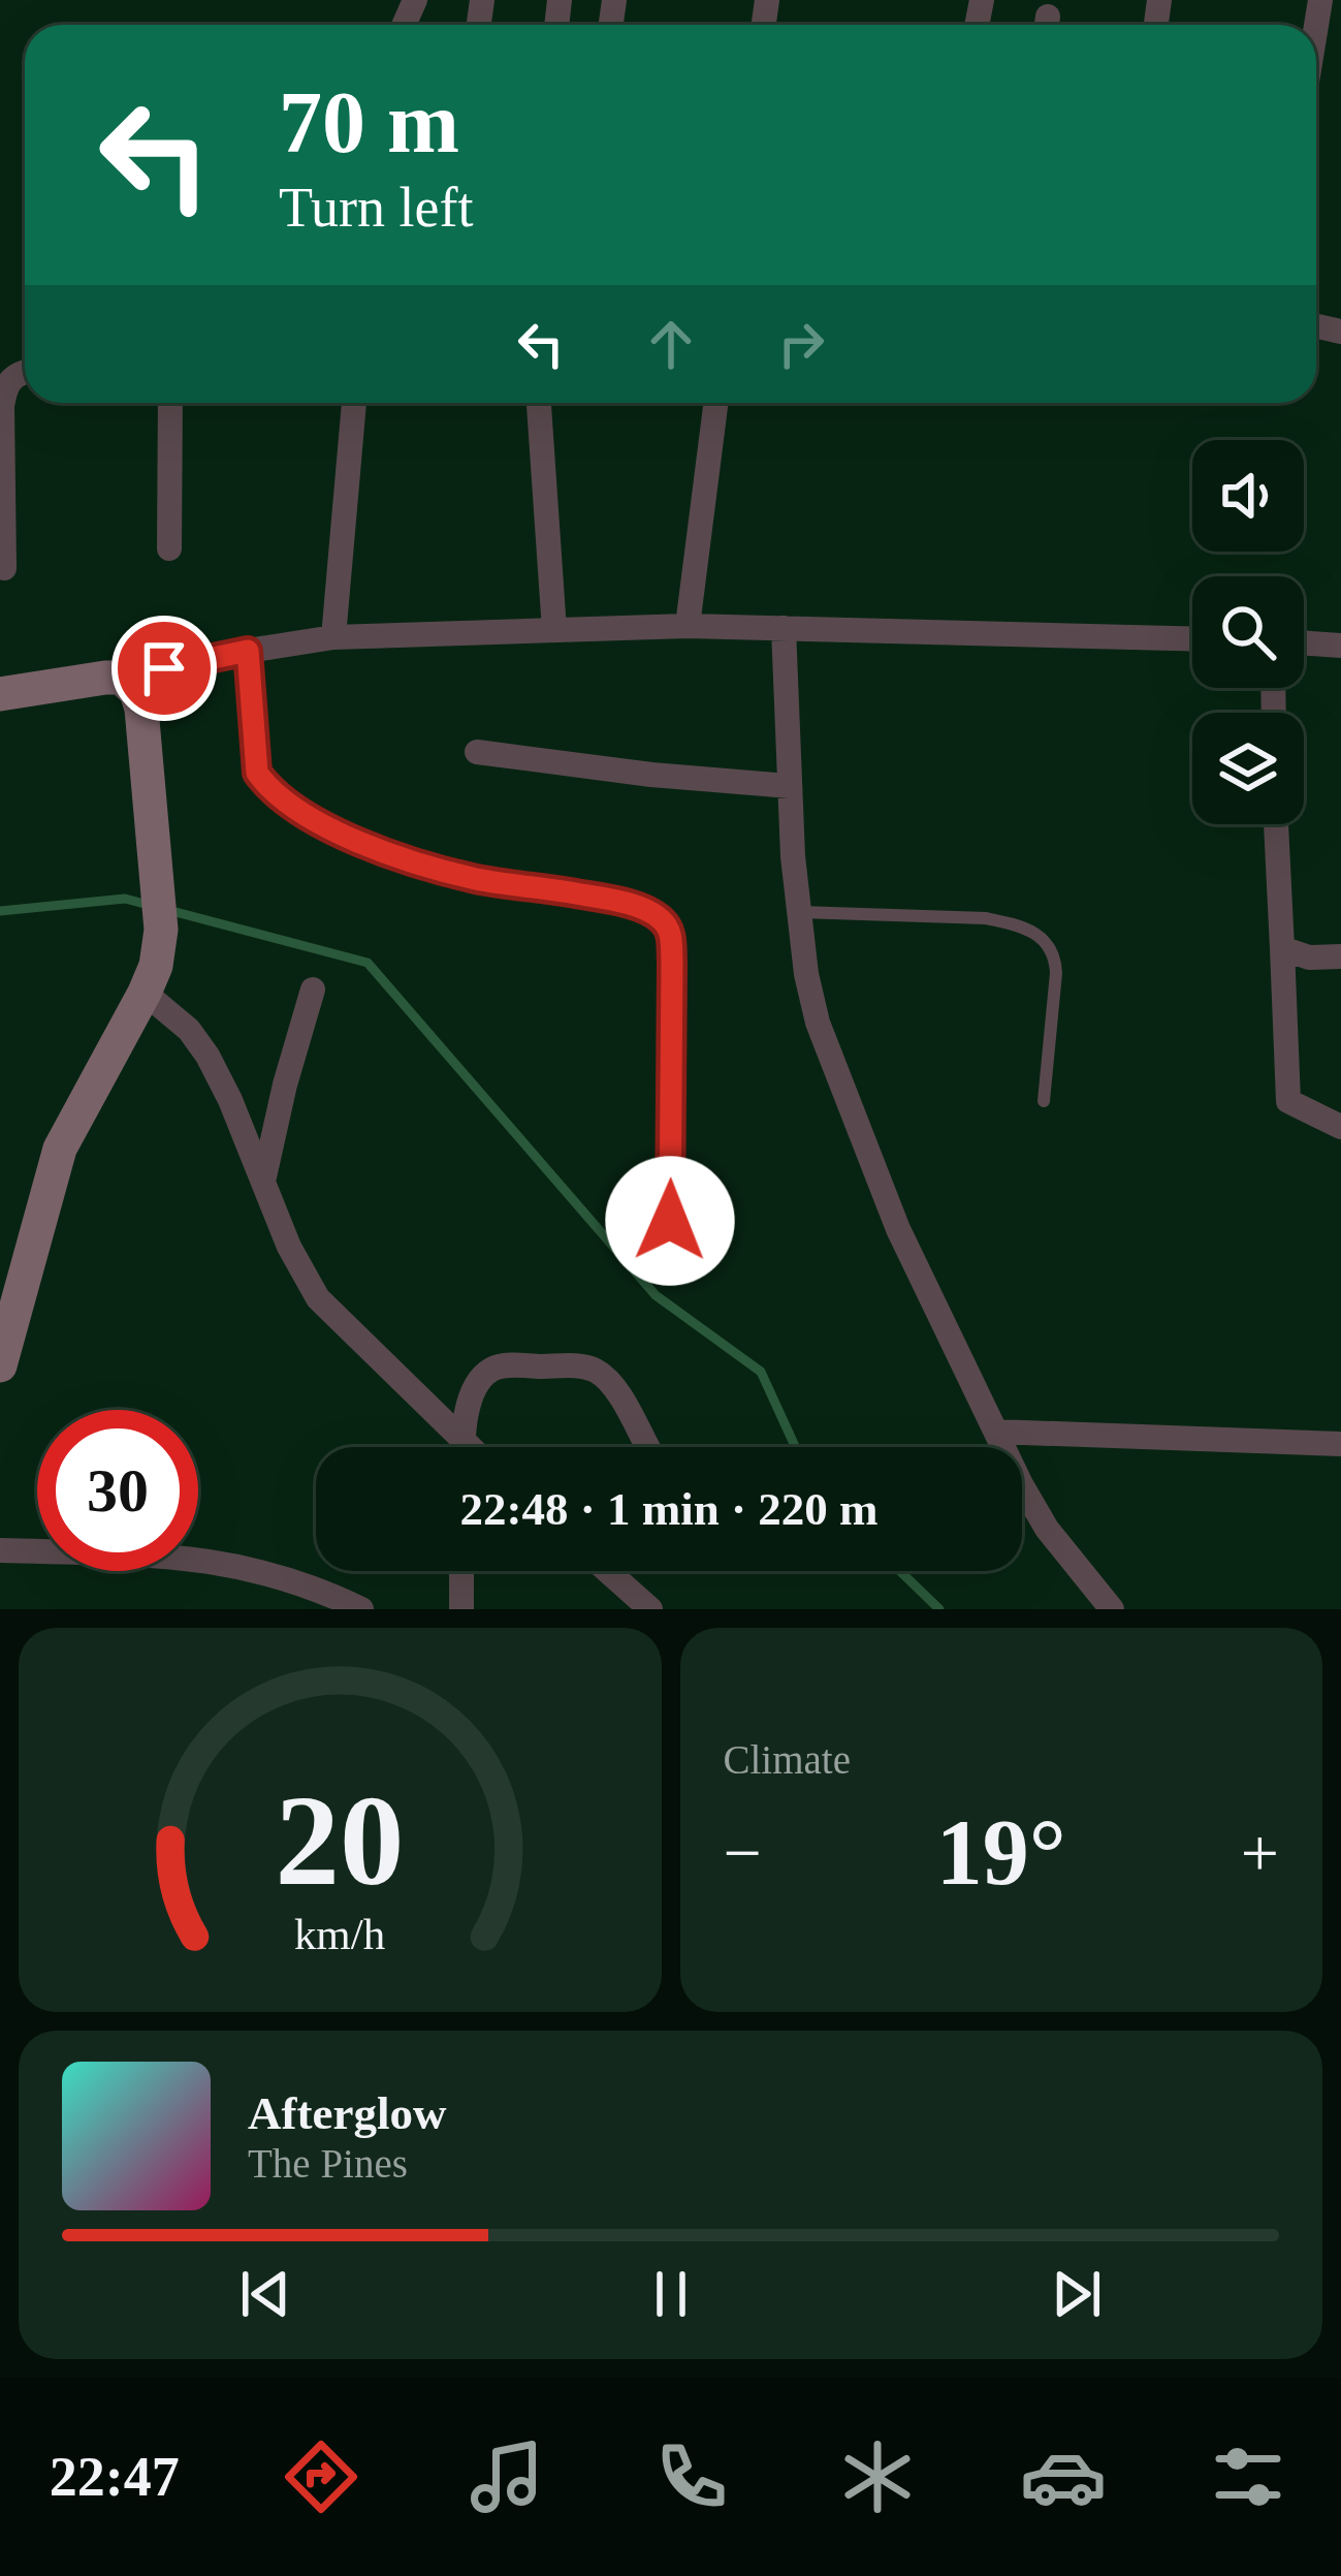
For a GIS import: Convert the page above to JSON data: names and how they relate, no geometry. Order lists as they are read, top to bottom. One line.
{"page":{"turn":["70 m","Turn left"],"limit":"30","trip":"22:48 · 1 min · 220 m","tile":"Climate","heat":["−","19°","+"],"song":["Afterglow","The Pines"],"tabs":"22:47","gauge":["20","km/h"]}}
